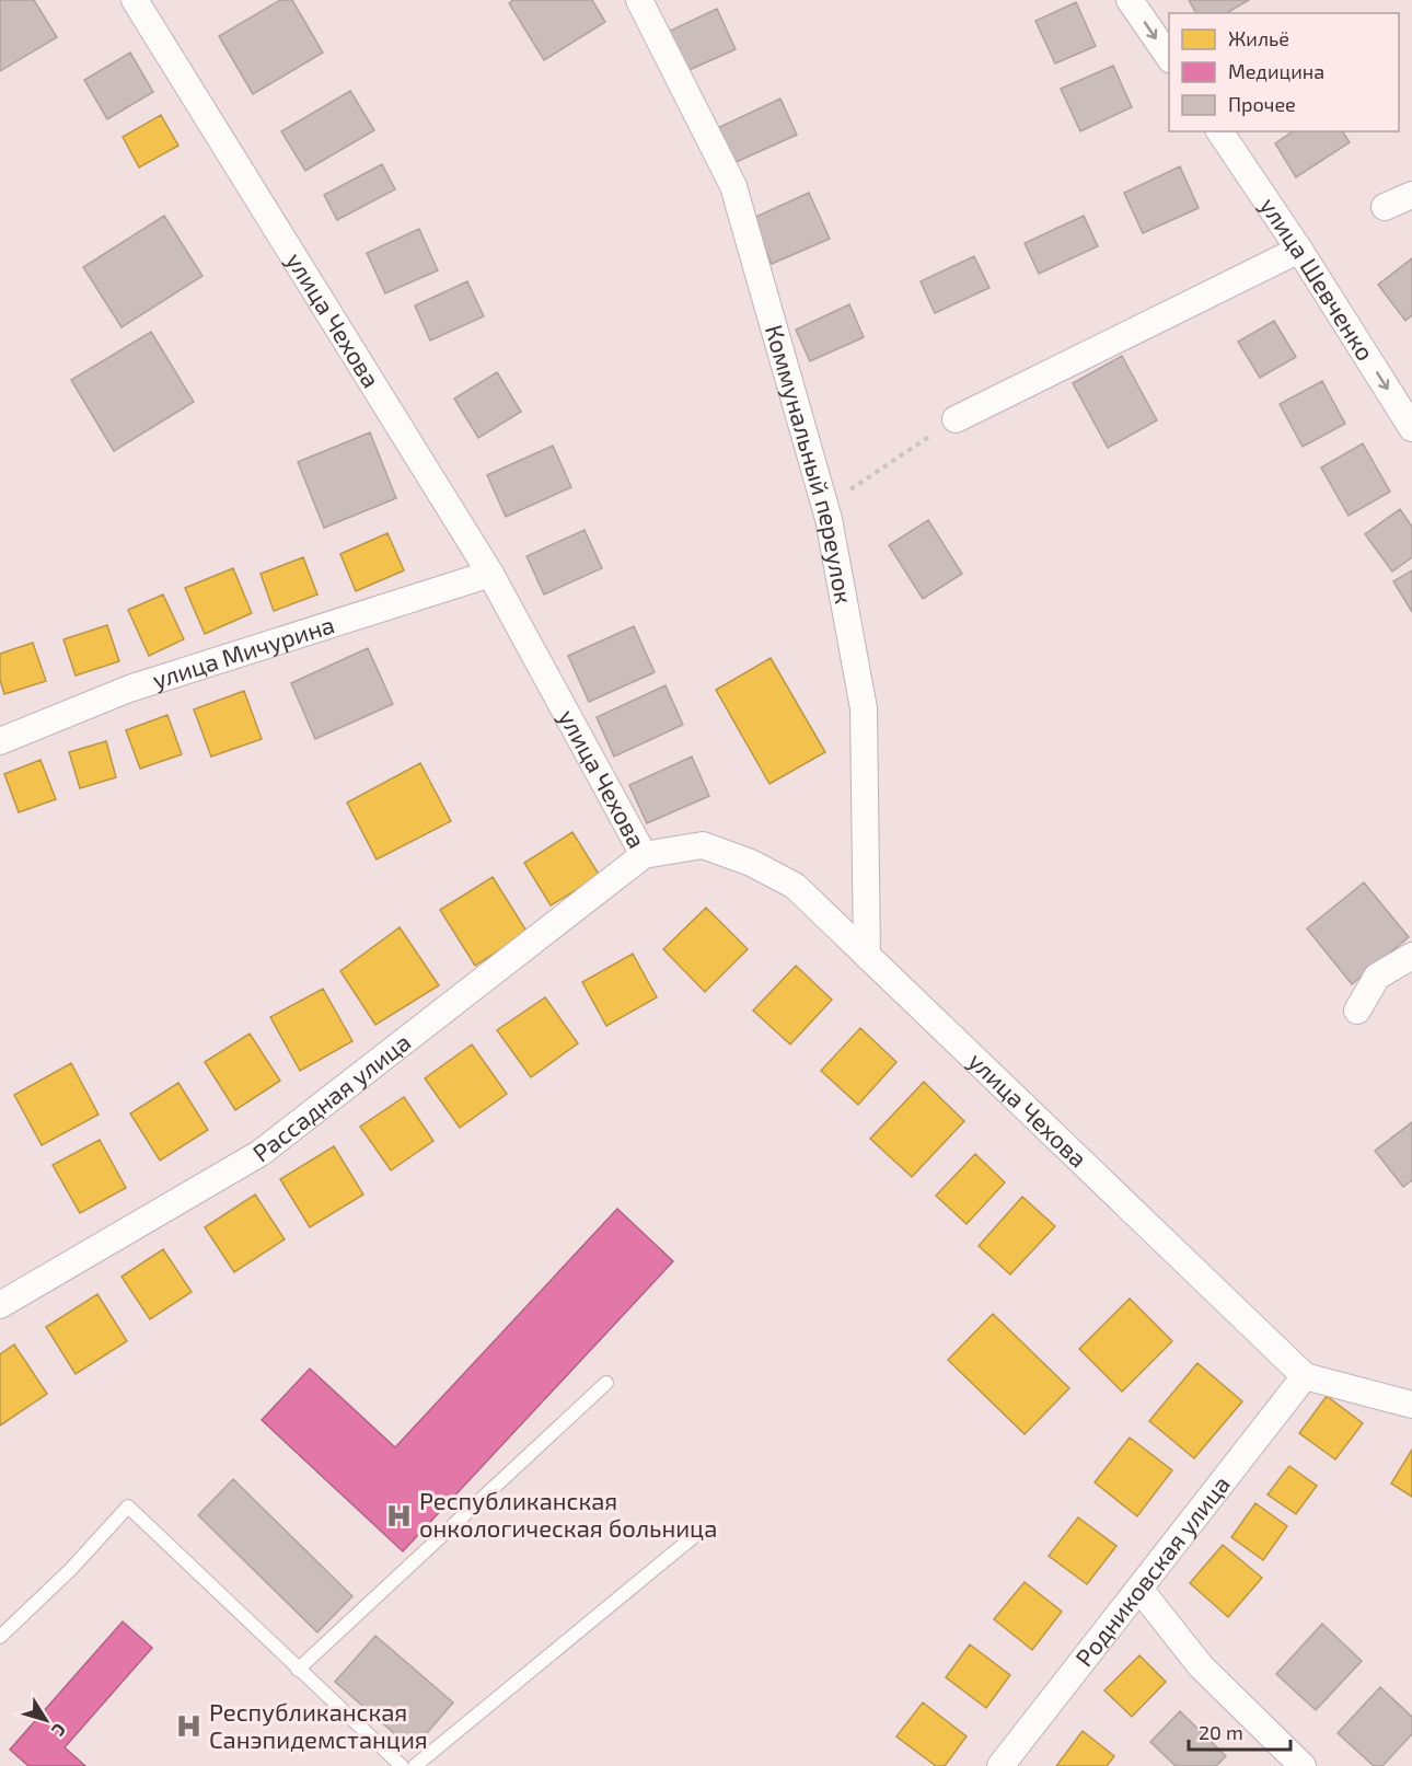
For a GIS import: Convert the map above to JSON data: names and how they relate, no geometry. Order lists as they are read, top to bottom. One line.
{"streets":{"street":["улица Шевченко","улица Чехова","Коммунальный переулок","улица Мичурина","Рассадная улица","Родниковская улица"]},"crossings":[["улица Чехова","Коммунальный переулок"],["улица Чехова","улица Мичурина"],["улица Чехова","Рассадная улица"],["улица Чехова","Родниковская улица"]],"one_way":["улица Шевченко"],"places":{"hospital":["Республиканская онкологическая больница","Республиканская Санэпидемстанция"]},"legend":["Жильё","Медицина","Прочее"],"scale_bar":"20 m","north":"bottom right"}
